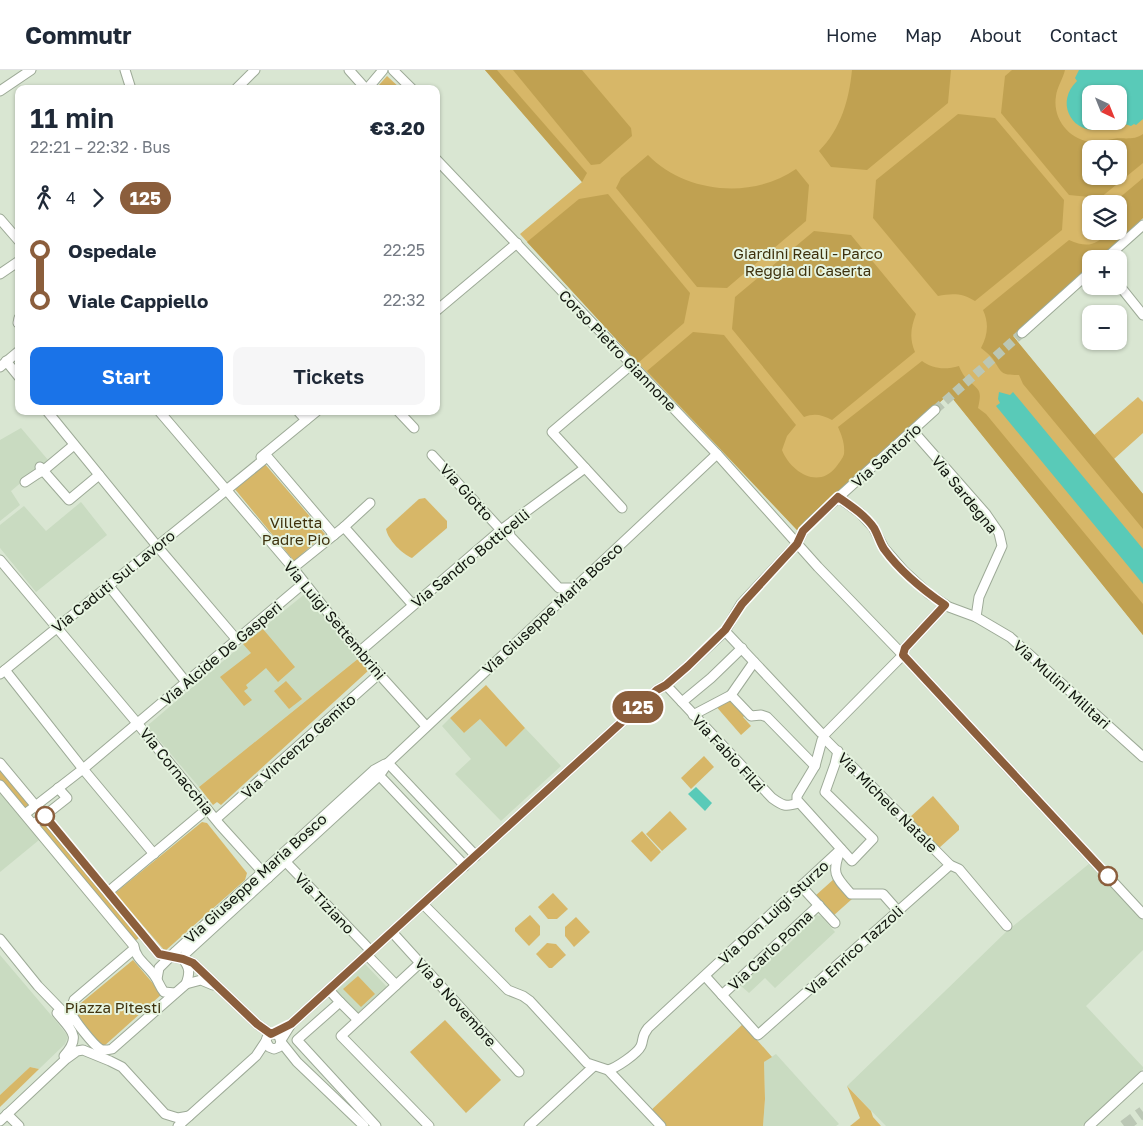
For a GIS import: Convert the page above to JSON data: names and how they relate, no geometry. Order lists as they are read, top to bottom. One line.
{"streets":{"street":["Corso Pietro Giannone","Via Santorio","Via Giotto","Via Sardegna","Via Sandro Botticelli","Via Caduti Sul Lavoro","Via Giuseppe Maria Bosco","Via Luigi Settembrini","Via Alcide De Gasperi","Via Mulini Militari","Via Vincenzo Gemito","Via Fabio Filzi","Via Cornacchia","Via Michele Natale","Via Tiziano","Via Don Luigi Sturzo","Via Carlo Poma","Via Enrico Tazzoli","Via 9 Novembre"]},"crossings":[["Corso Pietro Giannone","Via Santorio"],["Corso Pietro Giannone","Via Giuseppe Maria Bosco"],["Via Santorio","Via Sardegna"],["Via Santorio","Via Mulini Militari"],["Via Santorio","Via Fabio Filzi"],["Via Santorio","Via Michele Natale"],["Via Santorio","Via Tiziano"],["Via Santorio","Via 9 Novembre"],["Via Giotto","Via Sandro Botticelli"],["Via Giotto","Via Giuseppe Maria Bosco"],["Via Sardegna","Via Mulini Militari"],["Via Sandro Botticelli","Via Luigi Settembrini"],["Via Caduti Sul Lavoro","Via Luigi Settembrini"],["Via Caduti Sul Lavoro","Via Cornacchia"],["Via Giuseppe Maria Bosco","Via Luigi Settembrini"],["Via Giuseppe Maria Bosco","Via Cornacchia"],["Via Giuseppe Maria Bosco","Via Tiziano"],["Via Luigi Settembrini","Via Alcide De Gasperi"],["Via Luigi Settembrini","Via Vincenzo Gemito"],["Via Alcide De Gasperi","Via Cornacchia"],["Via Vincenzo Gemito","Via Cornacchia"],["Via Michele Natale","Via Enrico Tazzoli"],["Via Carlo Poma","Via Enrico Tazzoli"]],"parks":["Giardini Reali - Parco Reggia di Caserta","Villetta Padre Pio","Piazza Pitesti"],"lines":["bus line 125"],"north":"bottom right","page":{"header":"Commutr","nav":["Home","Map","About","Contact"],"on_map":"125","map_buttons":["+","−"],"heading":["11 min","22:21 – 22:32 · Bus","€3.20"],"legs":["4","125"],"list":[{"name":"Ospedale","value":"22:25"},{"name":"Viale Cappiello","value":"22:32"}],"buttons":["Start","Tickets"]}}
